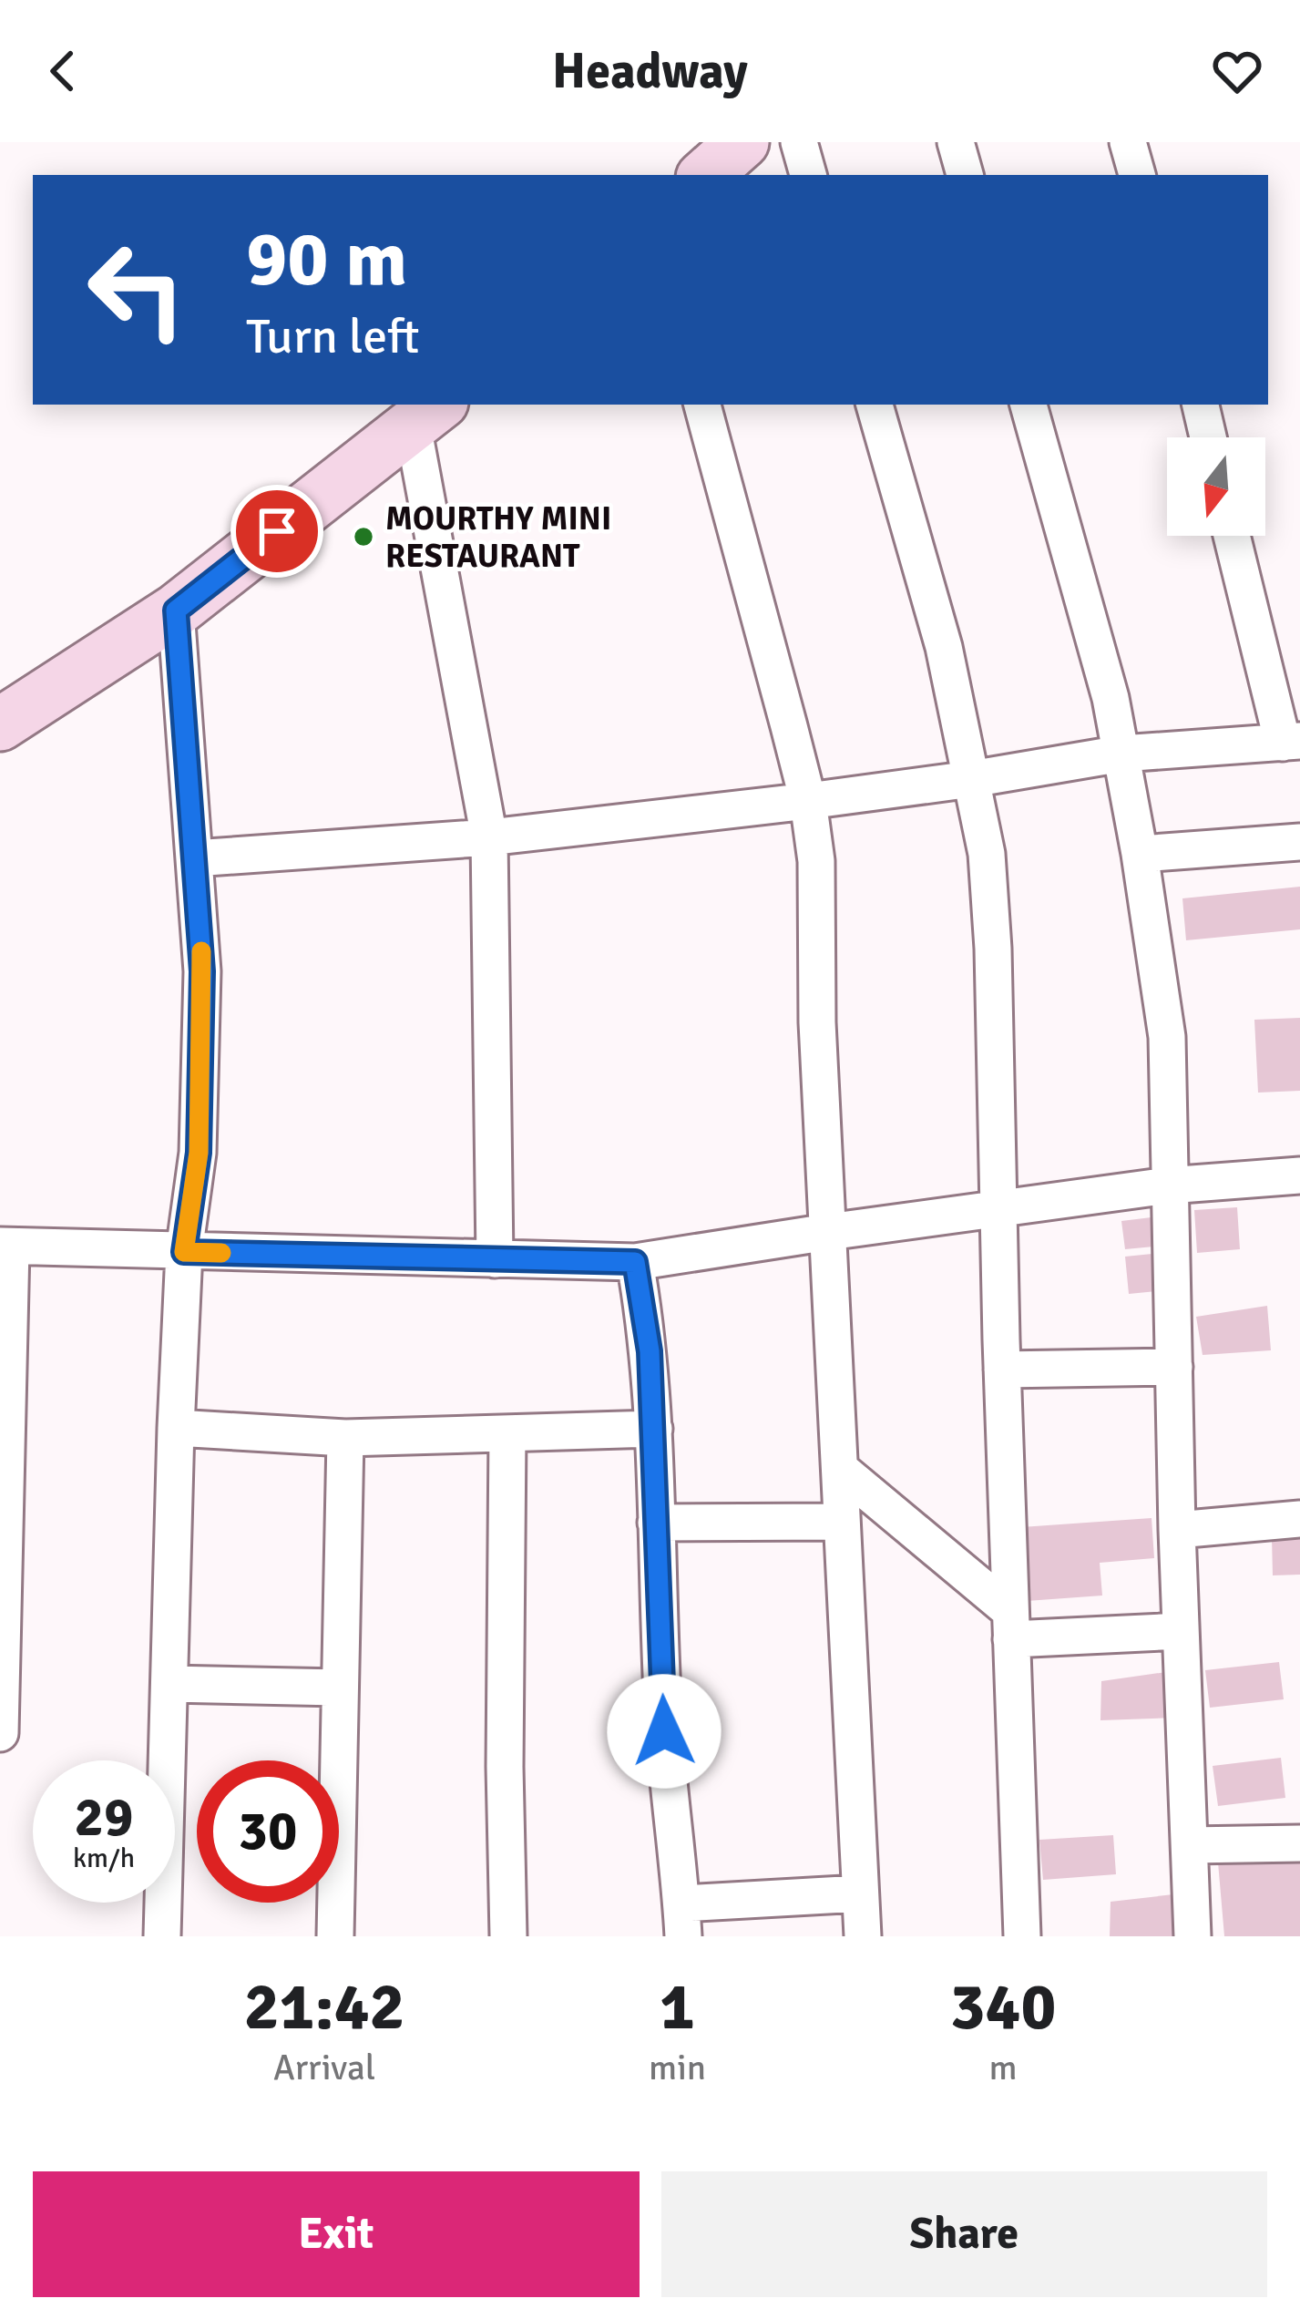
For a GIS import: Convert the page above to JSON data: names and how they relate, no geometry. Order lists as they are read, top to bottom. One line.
{"places":["MOURTHY MINI RESTAURANT"],"north":"bottom","page":{"header":"Headway","turn":["90 m","Turn left"],"speed":"29 km/h","limit":"30","eta":["21:42","Arrival","1","min","340","m"],"buttons":["Exit","Share"]}}
